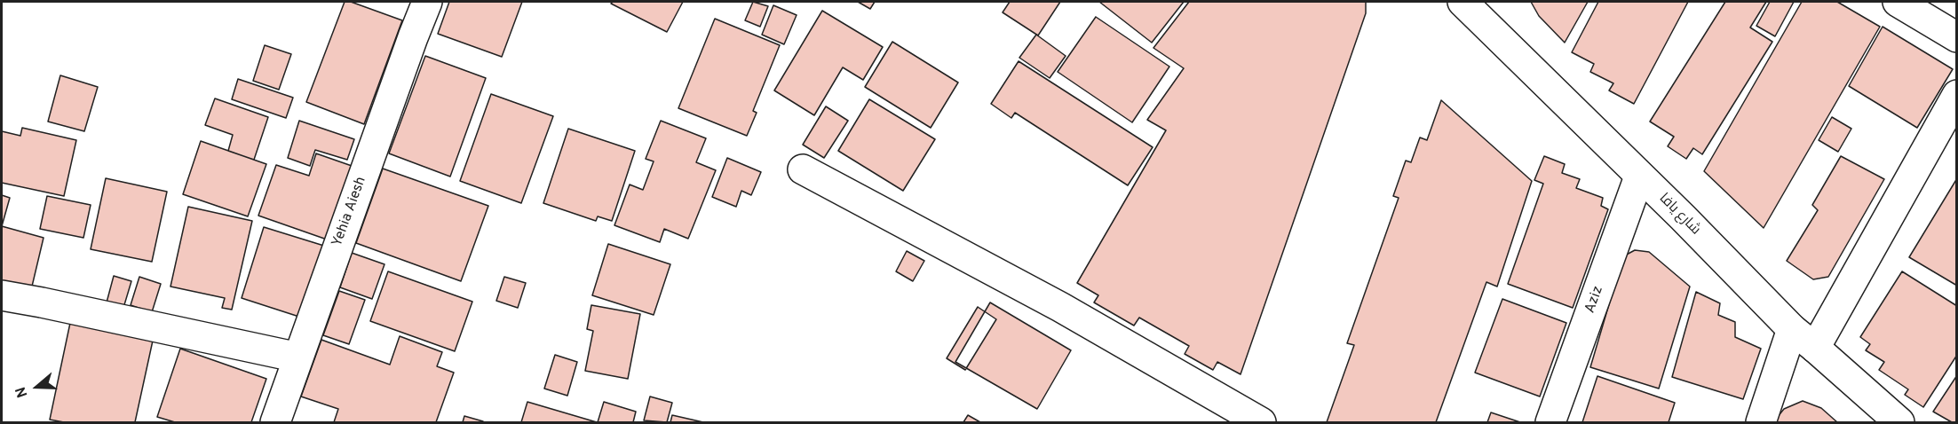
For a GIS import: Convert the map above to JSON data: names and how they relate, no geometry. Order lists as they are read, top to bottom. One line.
{"streets":{"street":["Yehia Aiesh","شارع يافا","Aziz"]},"crossings":[["شارع يافا","Aziz"]],"north":"left"}
